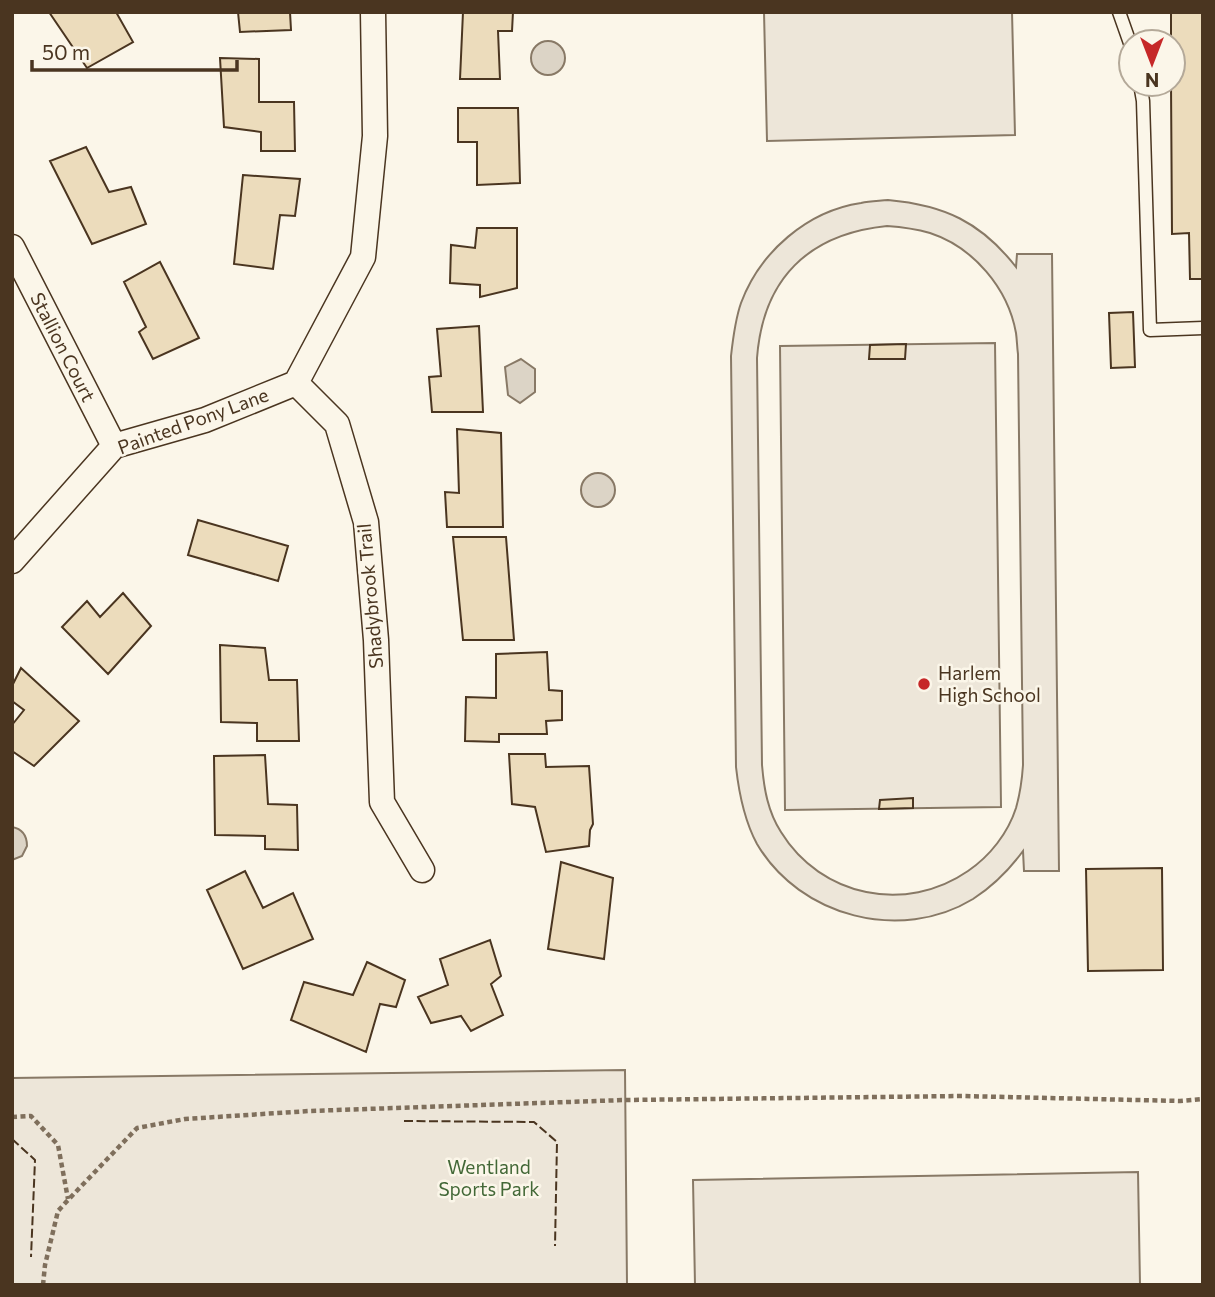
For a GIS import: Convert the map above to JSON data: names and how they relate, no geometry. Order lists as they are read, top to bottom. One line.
{"streets":{"street":["Stallion Court","Painted Pony Lane","Shadybrook Trail"]},"crossings":[["Stallion Court","Painted Pony Lane"],["Painted Pony Lane","Shadybrook Trail"]],"parks":["Wentland Sports Park"],"places":["Harlem High School"],"scale_bar":"50 m","north":"bottom"}
